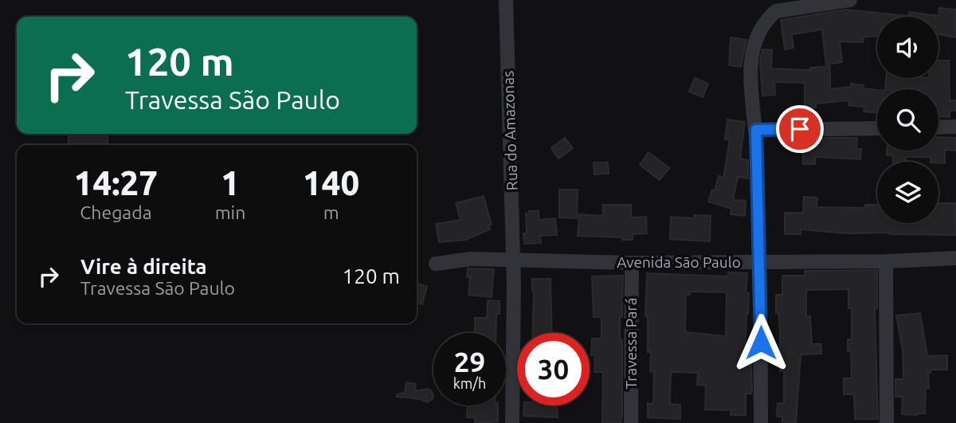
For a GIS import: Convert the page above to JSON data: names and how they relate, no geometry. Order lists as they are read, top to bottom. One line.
{"streets":{"street":["Rua do Amazonas","Avenida São Paulo","Travessa Pará"]},"crossings":[["Rua do Amazonas","Avenida São Paulo"],["Avenida São Paulo","Travessa Pará"]],"page":{"turn":["120 m","Travessa São Paulo"],"eta":["14:27","Chegada","1","min","140","m"],"list":[{"name":"Vire à direita","note":"Travessa São Paulo","value":"120 m"}],"speed":"29 km/h","limit":"30"}}
